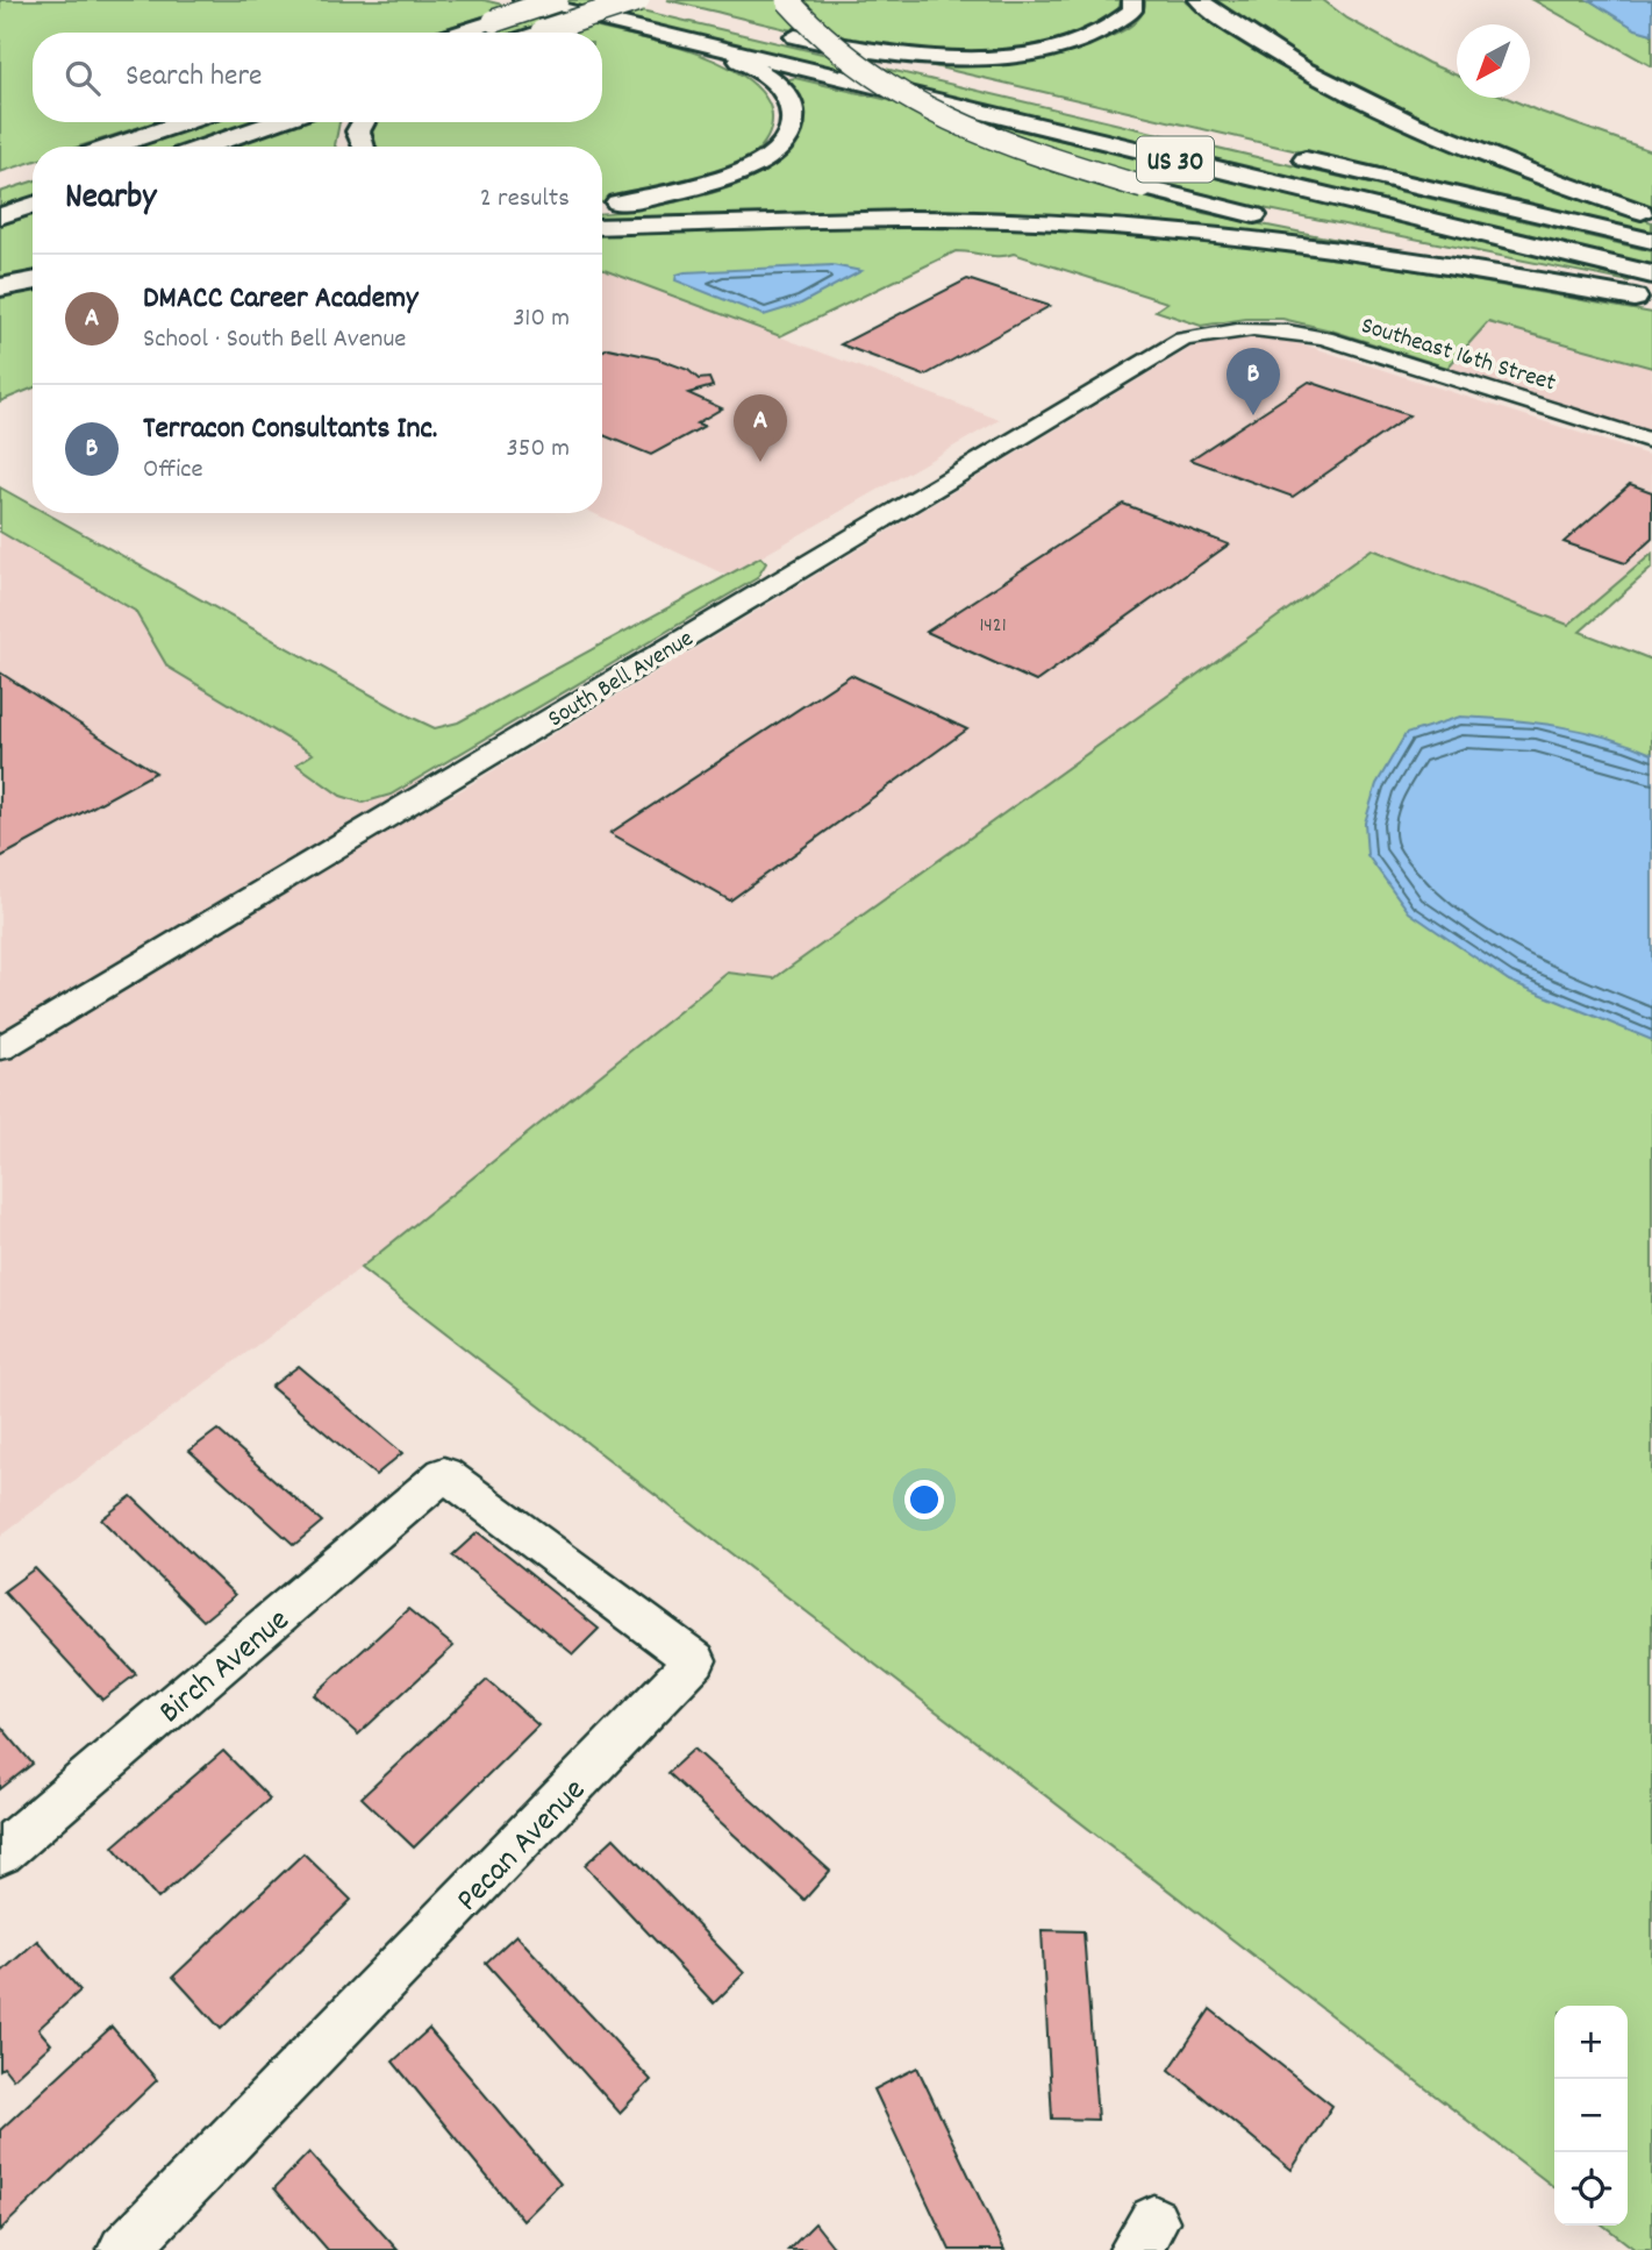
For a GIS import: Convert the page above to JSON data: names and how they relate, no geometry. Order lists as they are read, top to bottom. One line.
{"streets":{"highway":["US 30"],"street":["Southeast 16th Street","South Bell Avenue","Birch Avenue","Pecan Avenue"]},"crossings":[["Southeast 16th Street","South Bell Avenue"],["Birch Avenue","Pecan Avenue"]],"house_numbers":["1421"],"north":"bottom left","page":{"search":"Search here","heading":["Nearby","2 results"],"list":[{"mark":"A","name":"DMACC Career Academy","note":"School · South Bell Avenue","value":"310 m"},{"mark":"B","name":"Terracon Consultants Inc.","note":"Office","value":"350 m"}],"pins":["B","A"],"map_buttons":["+","−"]}}
